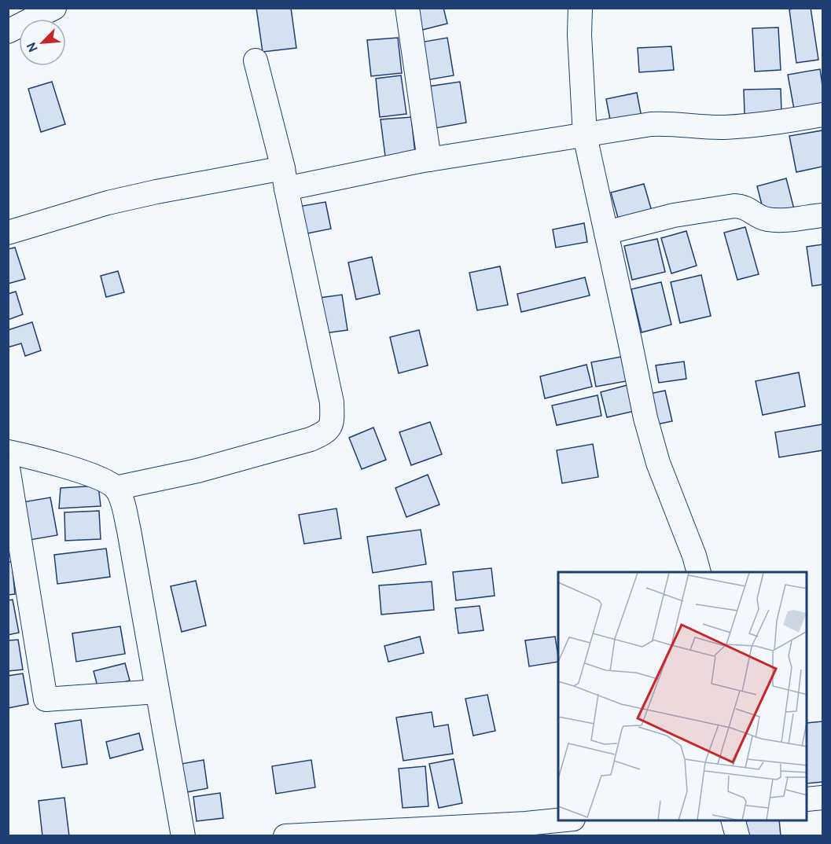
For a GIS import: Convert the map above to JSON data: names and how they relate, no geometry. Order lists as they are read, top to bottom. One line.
{"north":"bottom left"}
